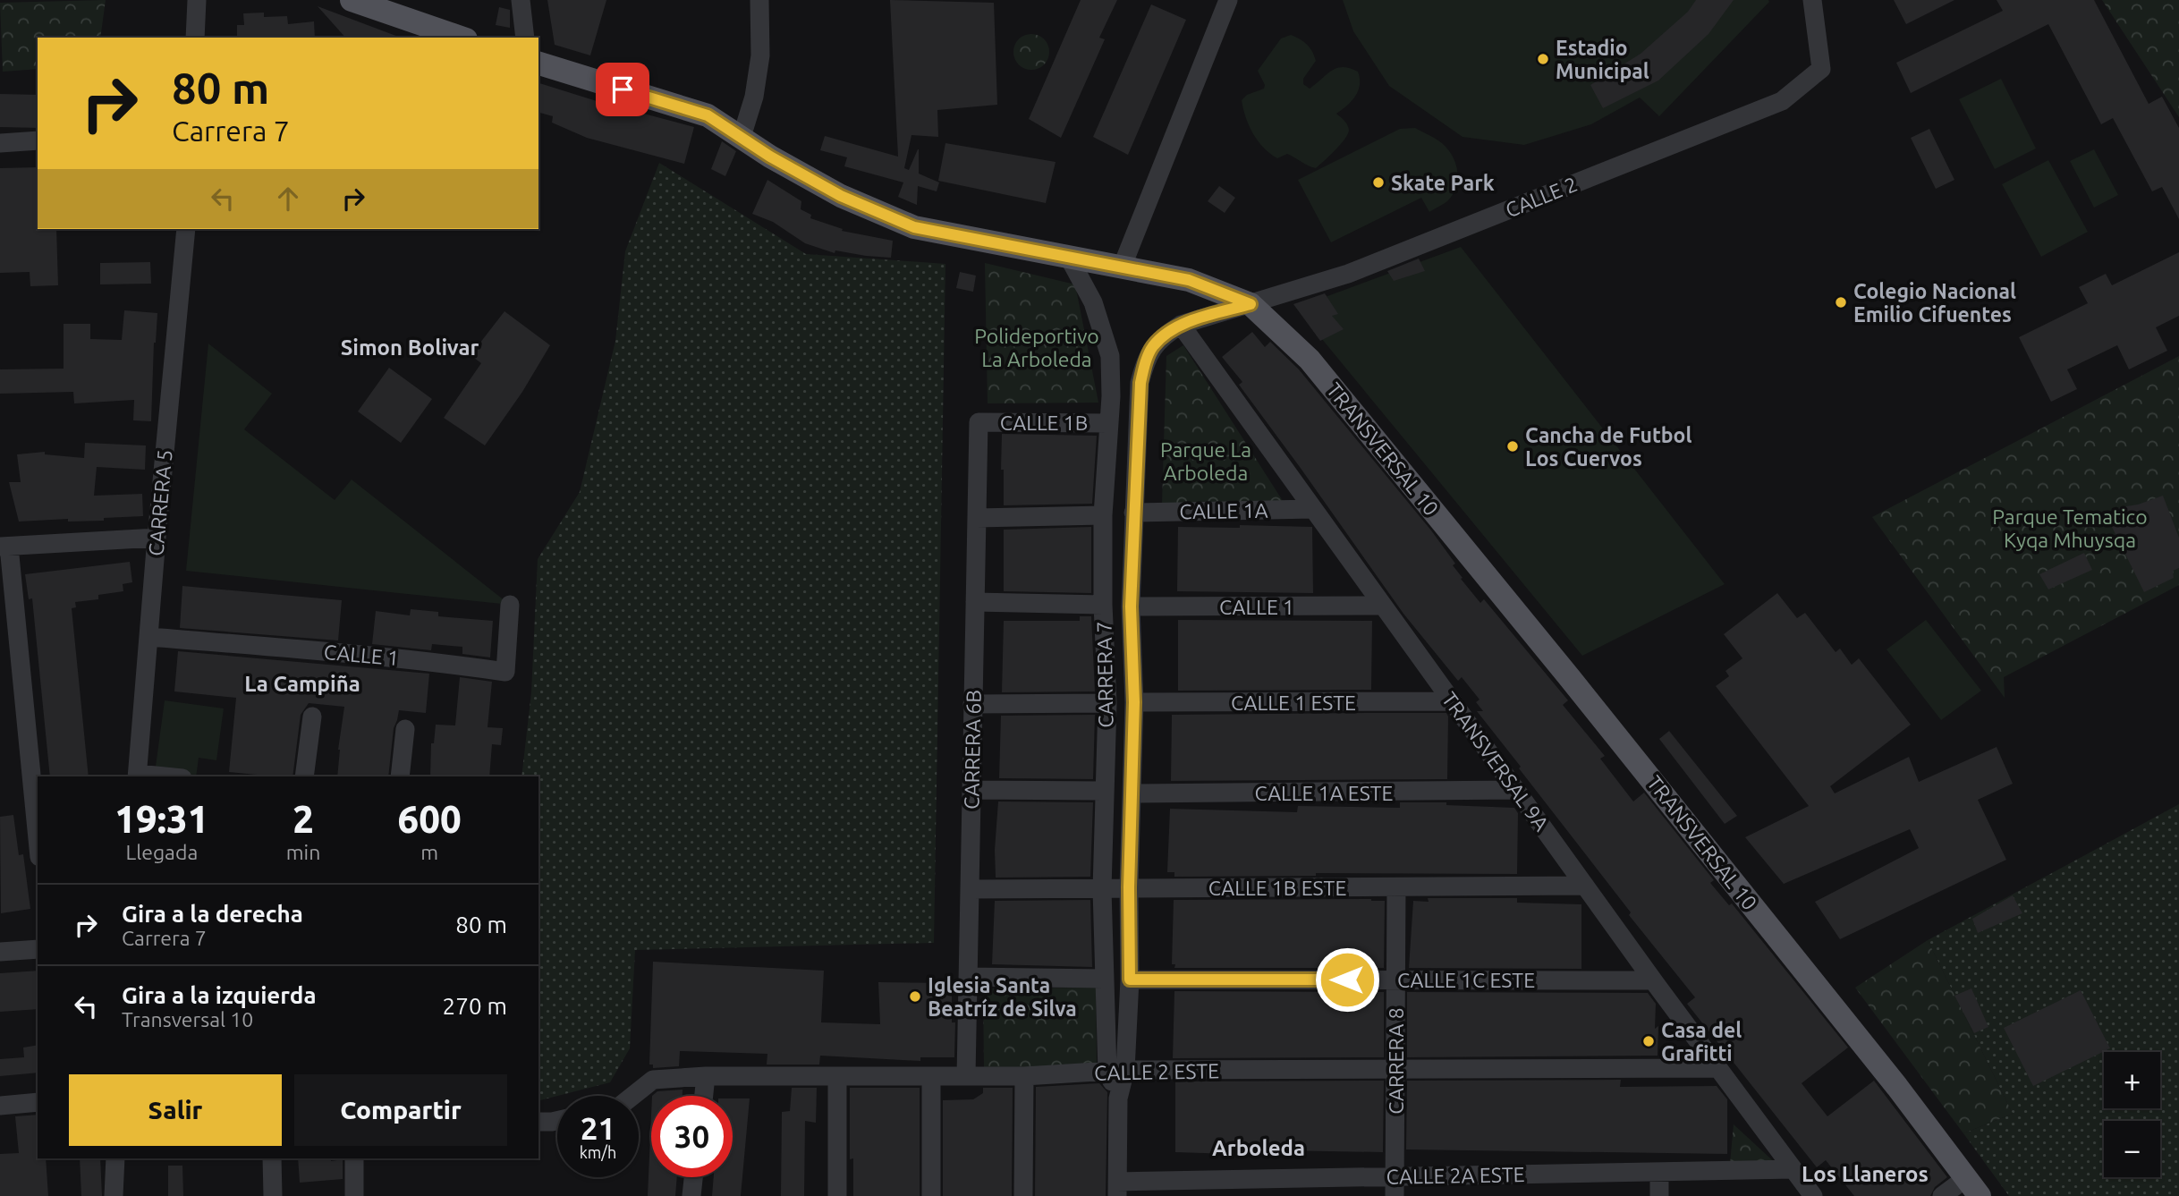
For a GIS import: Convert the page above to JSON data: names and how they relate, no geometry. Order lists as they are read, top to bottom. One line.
{"streets":{"main road":["TRANSVERSAL 10"],"street":["CALLE 2","CALLE 1B","CARRERA 5","CALLE 1A","CALLE 1","CARRERA 7","CALLE 1 ESTE","CARRERA 6B","TRANSVERSAL 9A","CALLE 1A ESTE","CALLE 1B ESTE","CALLE 1C ESTE","CARRERA 8","CALLE 2 ESTE","CALLE 2A ESTE"]},"crossings":[["CALLE 2","TRANSVERSAL 10"],["CALLE 2","CARRERA 7"],["CALLE 1B","CARRERA 7"],["CALLE 1B","CARRERA 6B"],["TRANSVERSAL 10","CARRERA 7"],["CARRERA 5","CALLE 1"],["CALLE 1A","CARRERA 7"],["CALLE 1A","TRANSVERSAL 9A"],["CALLE 1","CARRERA 7"],["CALLE 1","TRANSVERSAL 9A"],["CARRERA 7","CALLE 1 ESTE"],["CARRERA 7","TRANSVERSAL 9A"],["CARRERA 7","CALLE 1A ESTE"],["CARRERA 7","CALLE 1B ESTE"],["CARRERA 7","CALLE 1C ESTE"],["CARRERA 7","CALLE 2 ESTE"],["CARRERA 7","CALLE 2A ESTE"],["CALLE 1 ESTE","TRANSVERSAL 9A"],["CARRERA 6B","CALLE 1B ESTE"],["CARRERA 6B","CALLE 2 ESTE"],["TRANSVERSAL 9A","CALLE 1A ESTE"],["TRANSVERSAL 9A","CALLE 1B ESTE"],["TRANSVERSAL 9A","CALLE 1C ESTE"],["TRANSVERSAL 9A","CALLE 2 ESTE"],["TRANSVERSAL 9A","CALLE 2A ESTE"],["CALLE 1B ESTE","CARRERA 8"],["CALLE 1C ESTE","CARRERA 8"],["CARRERA 8","CALLE 2 ESTE"],["CARRERA 8","CALLE 2A ESTE"]],"districts":["Simon Bolivar","La Campiña","Arboleda","Los Llaneros"],"parks":["Polideportivo La Arboleda","Parque La Arboleda","Parque Tematico Kyqa Mhuysqa"],"places":["Estadio Municipal","Skate Park","Colegio Nacional Emilio Cifuentes","Cancha de Futbol Los Cuervos","Iglesia Santa Beatríz de Silva","Casa del Grafitti"],"page":{"turn":["80 m","Carrera 7"],"eta":["19:31","Llegada","2","min","600","m"],"list":[{"name":"Gira a la derecha","note":"Carrera 7","value":"80 m"},{"name":"Gira a la izquierda","note":"Transversal 10","value":"270 m"}],"map_buttons":["+","−"],"buttons":["Salir","Compartir"],"speed":"21 km/h","limit":"30"}}
